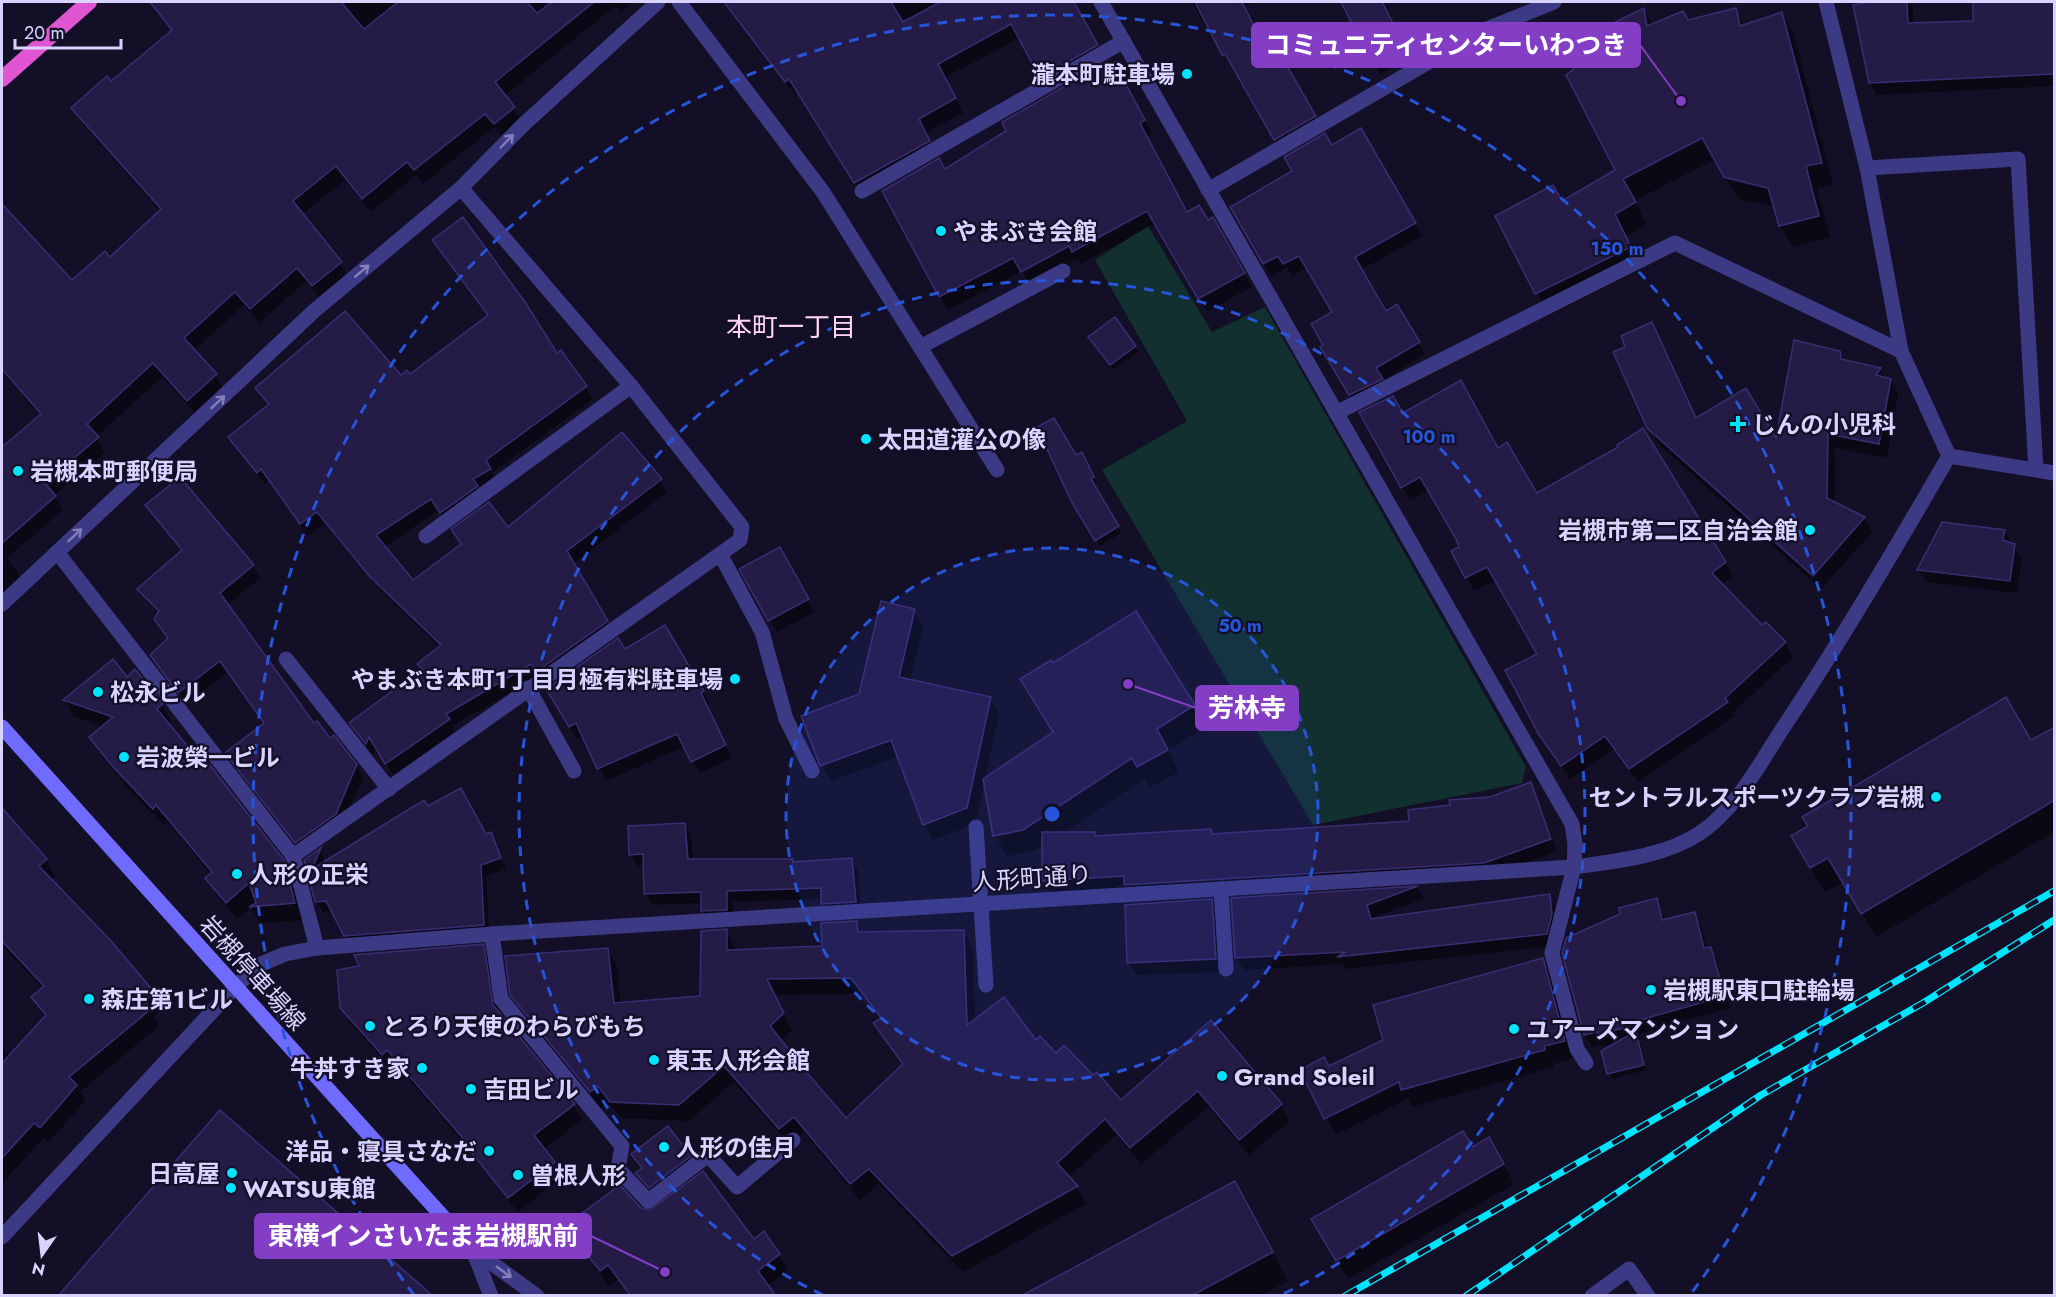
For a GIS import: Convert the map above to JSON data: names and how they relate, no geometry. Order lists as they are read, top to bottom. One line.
{"streets":{"main road":["岩槻停車場線"],"street":["人形町通り"]},"crossings":[["人形町通り","岩槻停車場線"]],"districts":["本町一丁目"],"places":{"other":["瀧本町駐車場","コミュニティセンターいわつき","やまぶき会館","太田道灌公の像","岩槻本町郵便局","岩槻市第二区自治会館","やまぶき本町1丁目月極有料駐車場","芳林寺","松永ビル","岩波榮一ビル","セントラルスポーツクラブ岩槻","人形の正栄","岩槻駅東口駐輪場","森庄第1ビル","とろり天使のわらびもち","ユアーズマンション","東玉人形会館","牛丼すき家","Grand Soleil","吉田ビル","人形の佳月","洋品・寝具さなだ","日高屋","曽根人形","WATSU東館","東横インさいたま岩槻駅前"],"health":["じんの小児科"]},"scale_bar":"20 m","north":"bottom","rings":["150 m","100 m","50 m"]}
